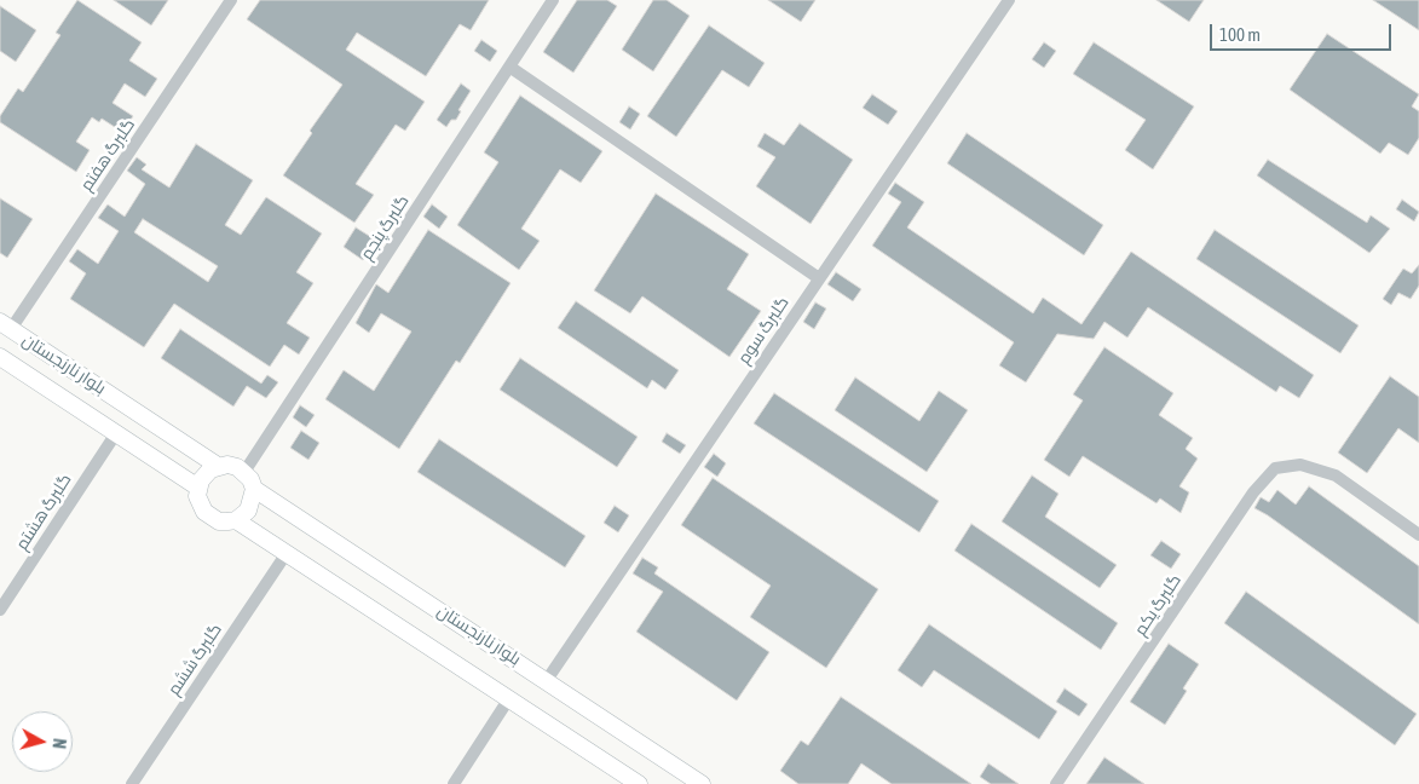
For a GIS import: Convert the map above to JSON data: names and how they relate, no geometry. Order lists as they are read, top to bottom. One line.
{"streets":{"street":["گلبرگ هفتم","گلبرگ پنجم","گلبرگ سوم","بلوار نارنجستان","گلبرگ هشتم","گلبرگ یکم","گلبرگ ششم"]},"crossings":[["گلبرگ هفتم","بلوار نارنجستان"],["گلبرگ پنجم","بلوار نارنجستان"],["گلبرگ سوم","بلوار نارنجستان"],["بلوار نارنجستان","گلبرگ هشتم"]],"scale_bar":"100 m","north":"right"}
